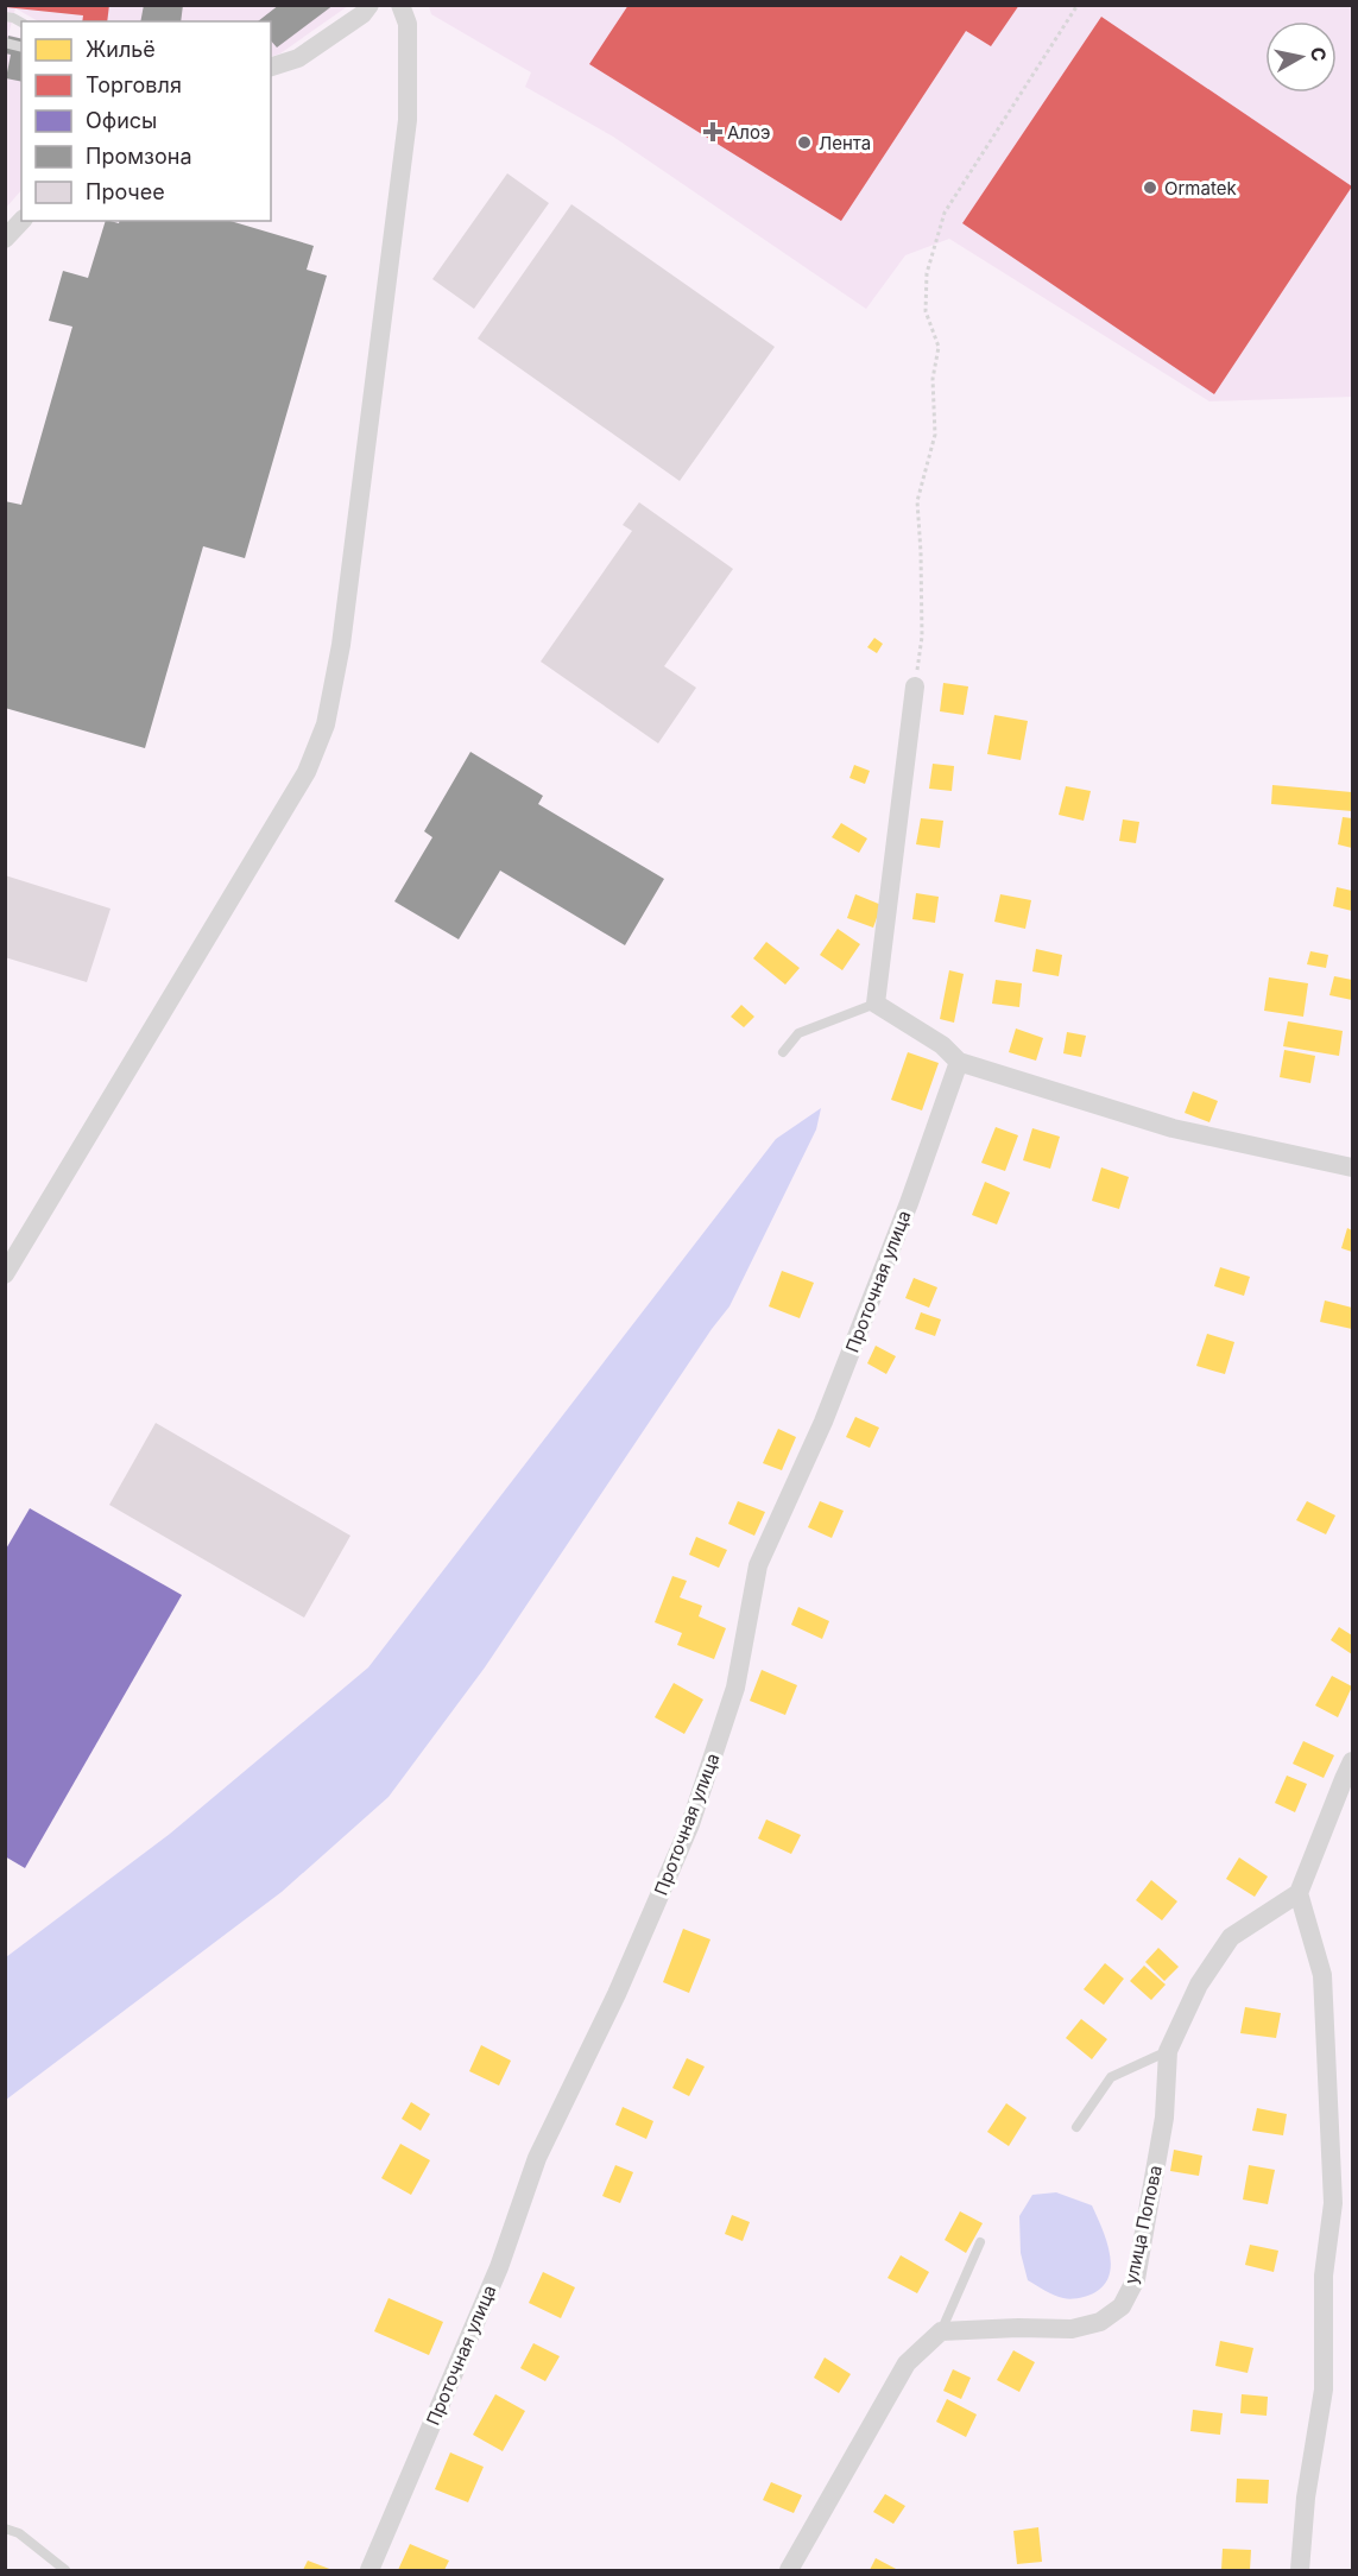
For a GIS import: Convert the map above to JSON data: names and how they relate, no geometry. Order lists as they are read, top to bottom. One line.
{"streets":{"street":["Проточная улица","улица Попова"]},"places":{"health":["Алоэ"],"other":["Лента","Ormatek"]},"legend":["Жильё","Торговля","Офисы","Промзона","Прочее"],"north":"right"}
